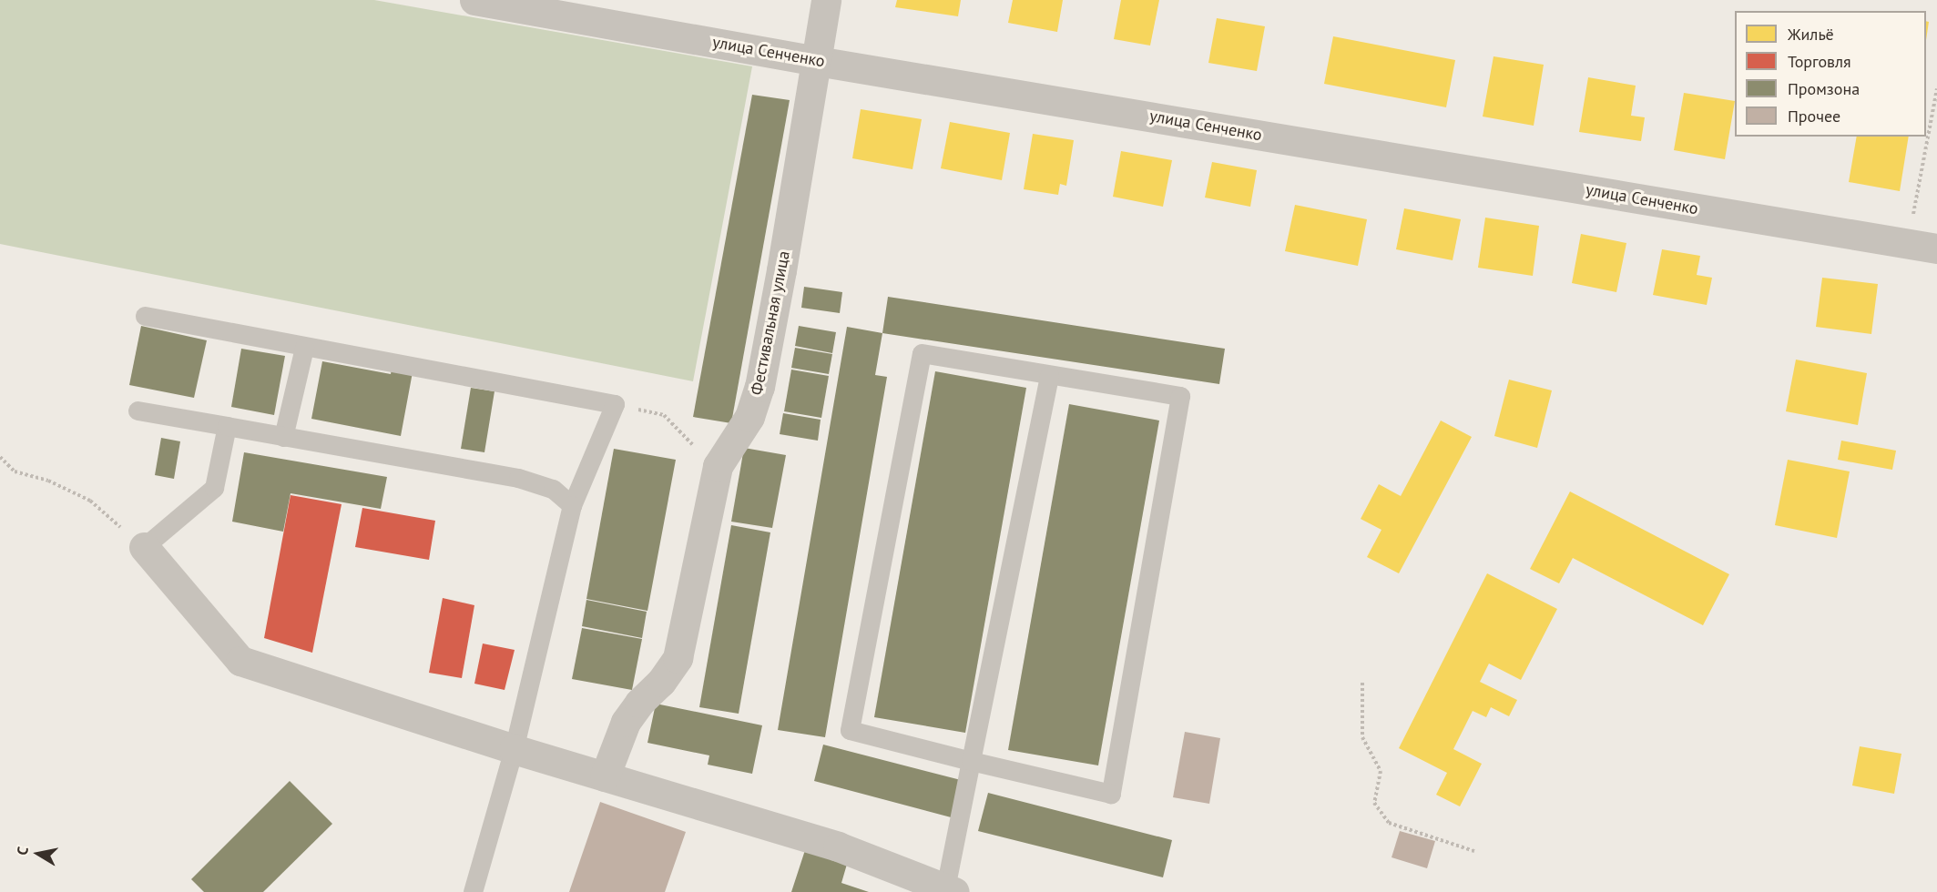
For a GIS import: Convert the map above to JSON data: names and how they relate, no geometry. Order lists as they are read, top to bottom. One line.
{"streets":{"street":["улица Сенченко","Фестивальная улица"]},"crossings":[["улица Сенченко","Фестивальная улица"]],"legend":["Жильё","Торговля","Промзона","Прочее"],"north":"left"}
